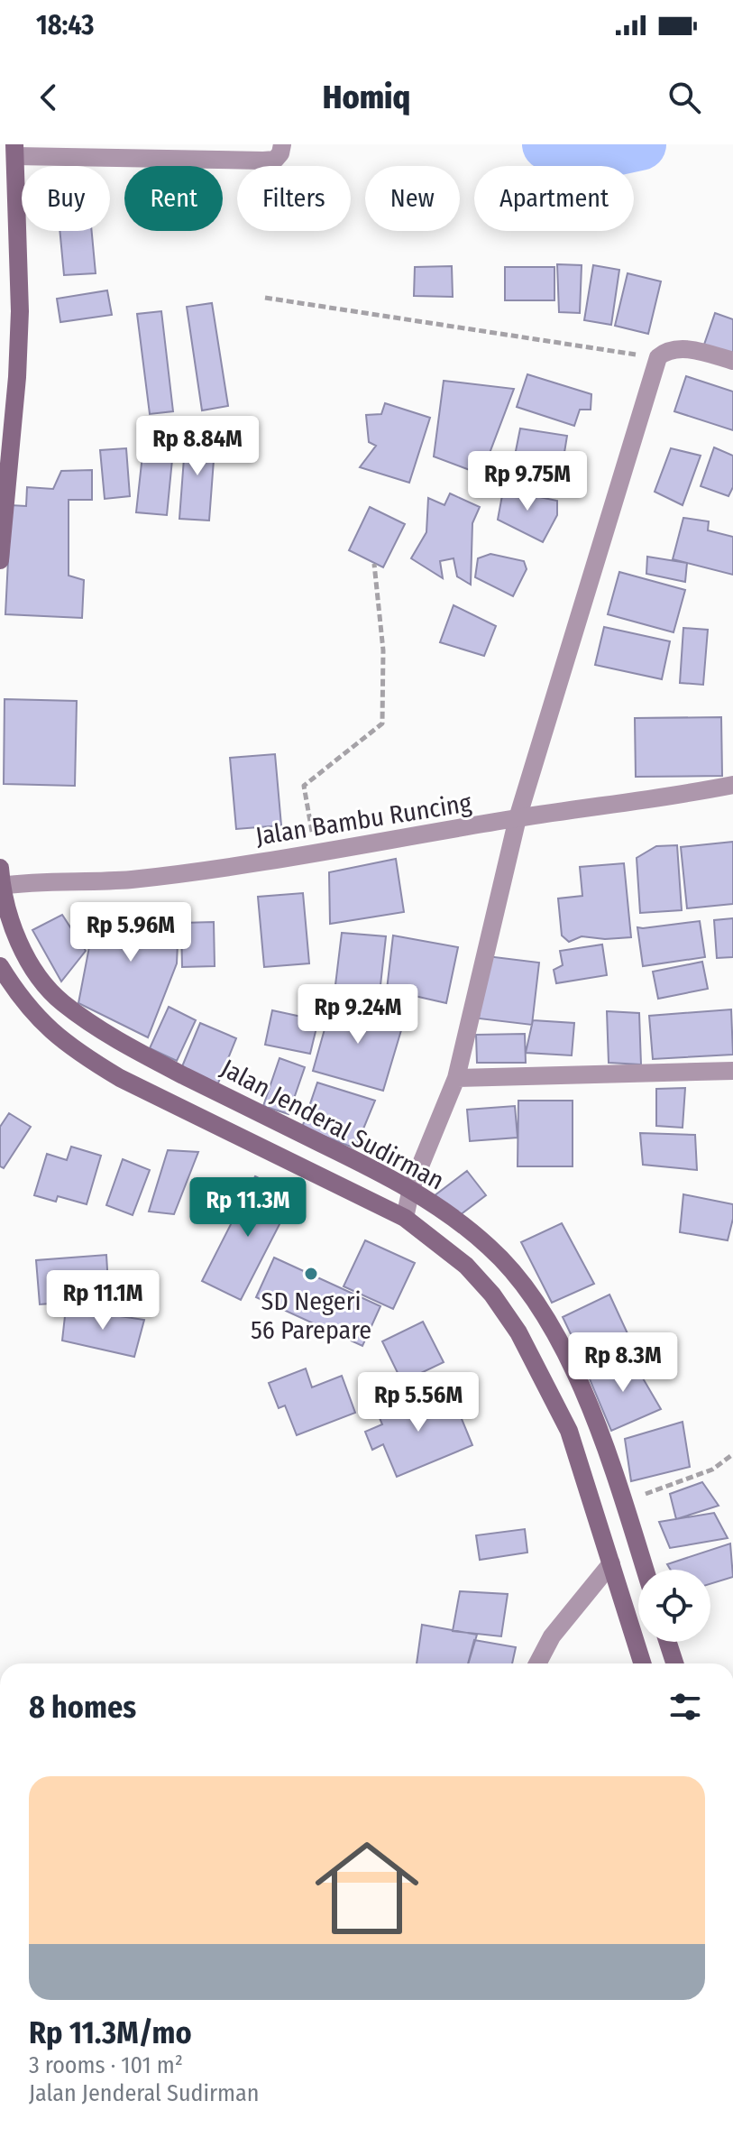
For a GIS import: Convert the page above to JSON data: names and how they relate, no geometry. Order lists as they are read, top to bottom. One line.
{"streets":{"main road":["Jalan Jenderal Sudirman"],"street":["Jalan Bambu Runcing"]},"crossings":[["Jalan Bambu Runcing","Jalan Jenderal Sudirman"]],"places":["SD Negeri 56 Parepare"],"page":{"status":"18:43","header":"Homiq","chip":["Buy","Rent","Filters","New","Apartment"],"price":["Rp 8.84M","Rp 9.75M","Rp 5.96M","Rp 9.24M","Rp 11.3M","Rp 11.1M","Rp 8.3M","Rp 5.56M"],"heading":"8 homes","list":[{"name":"Rp 11.3M/mo","note":"3 rooms · 101 m² · Jalan Jenderal Sudirman"}]}}
